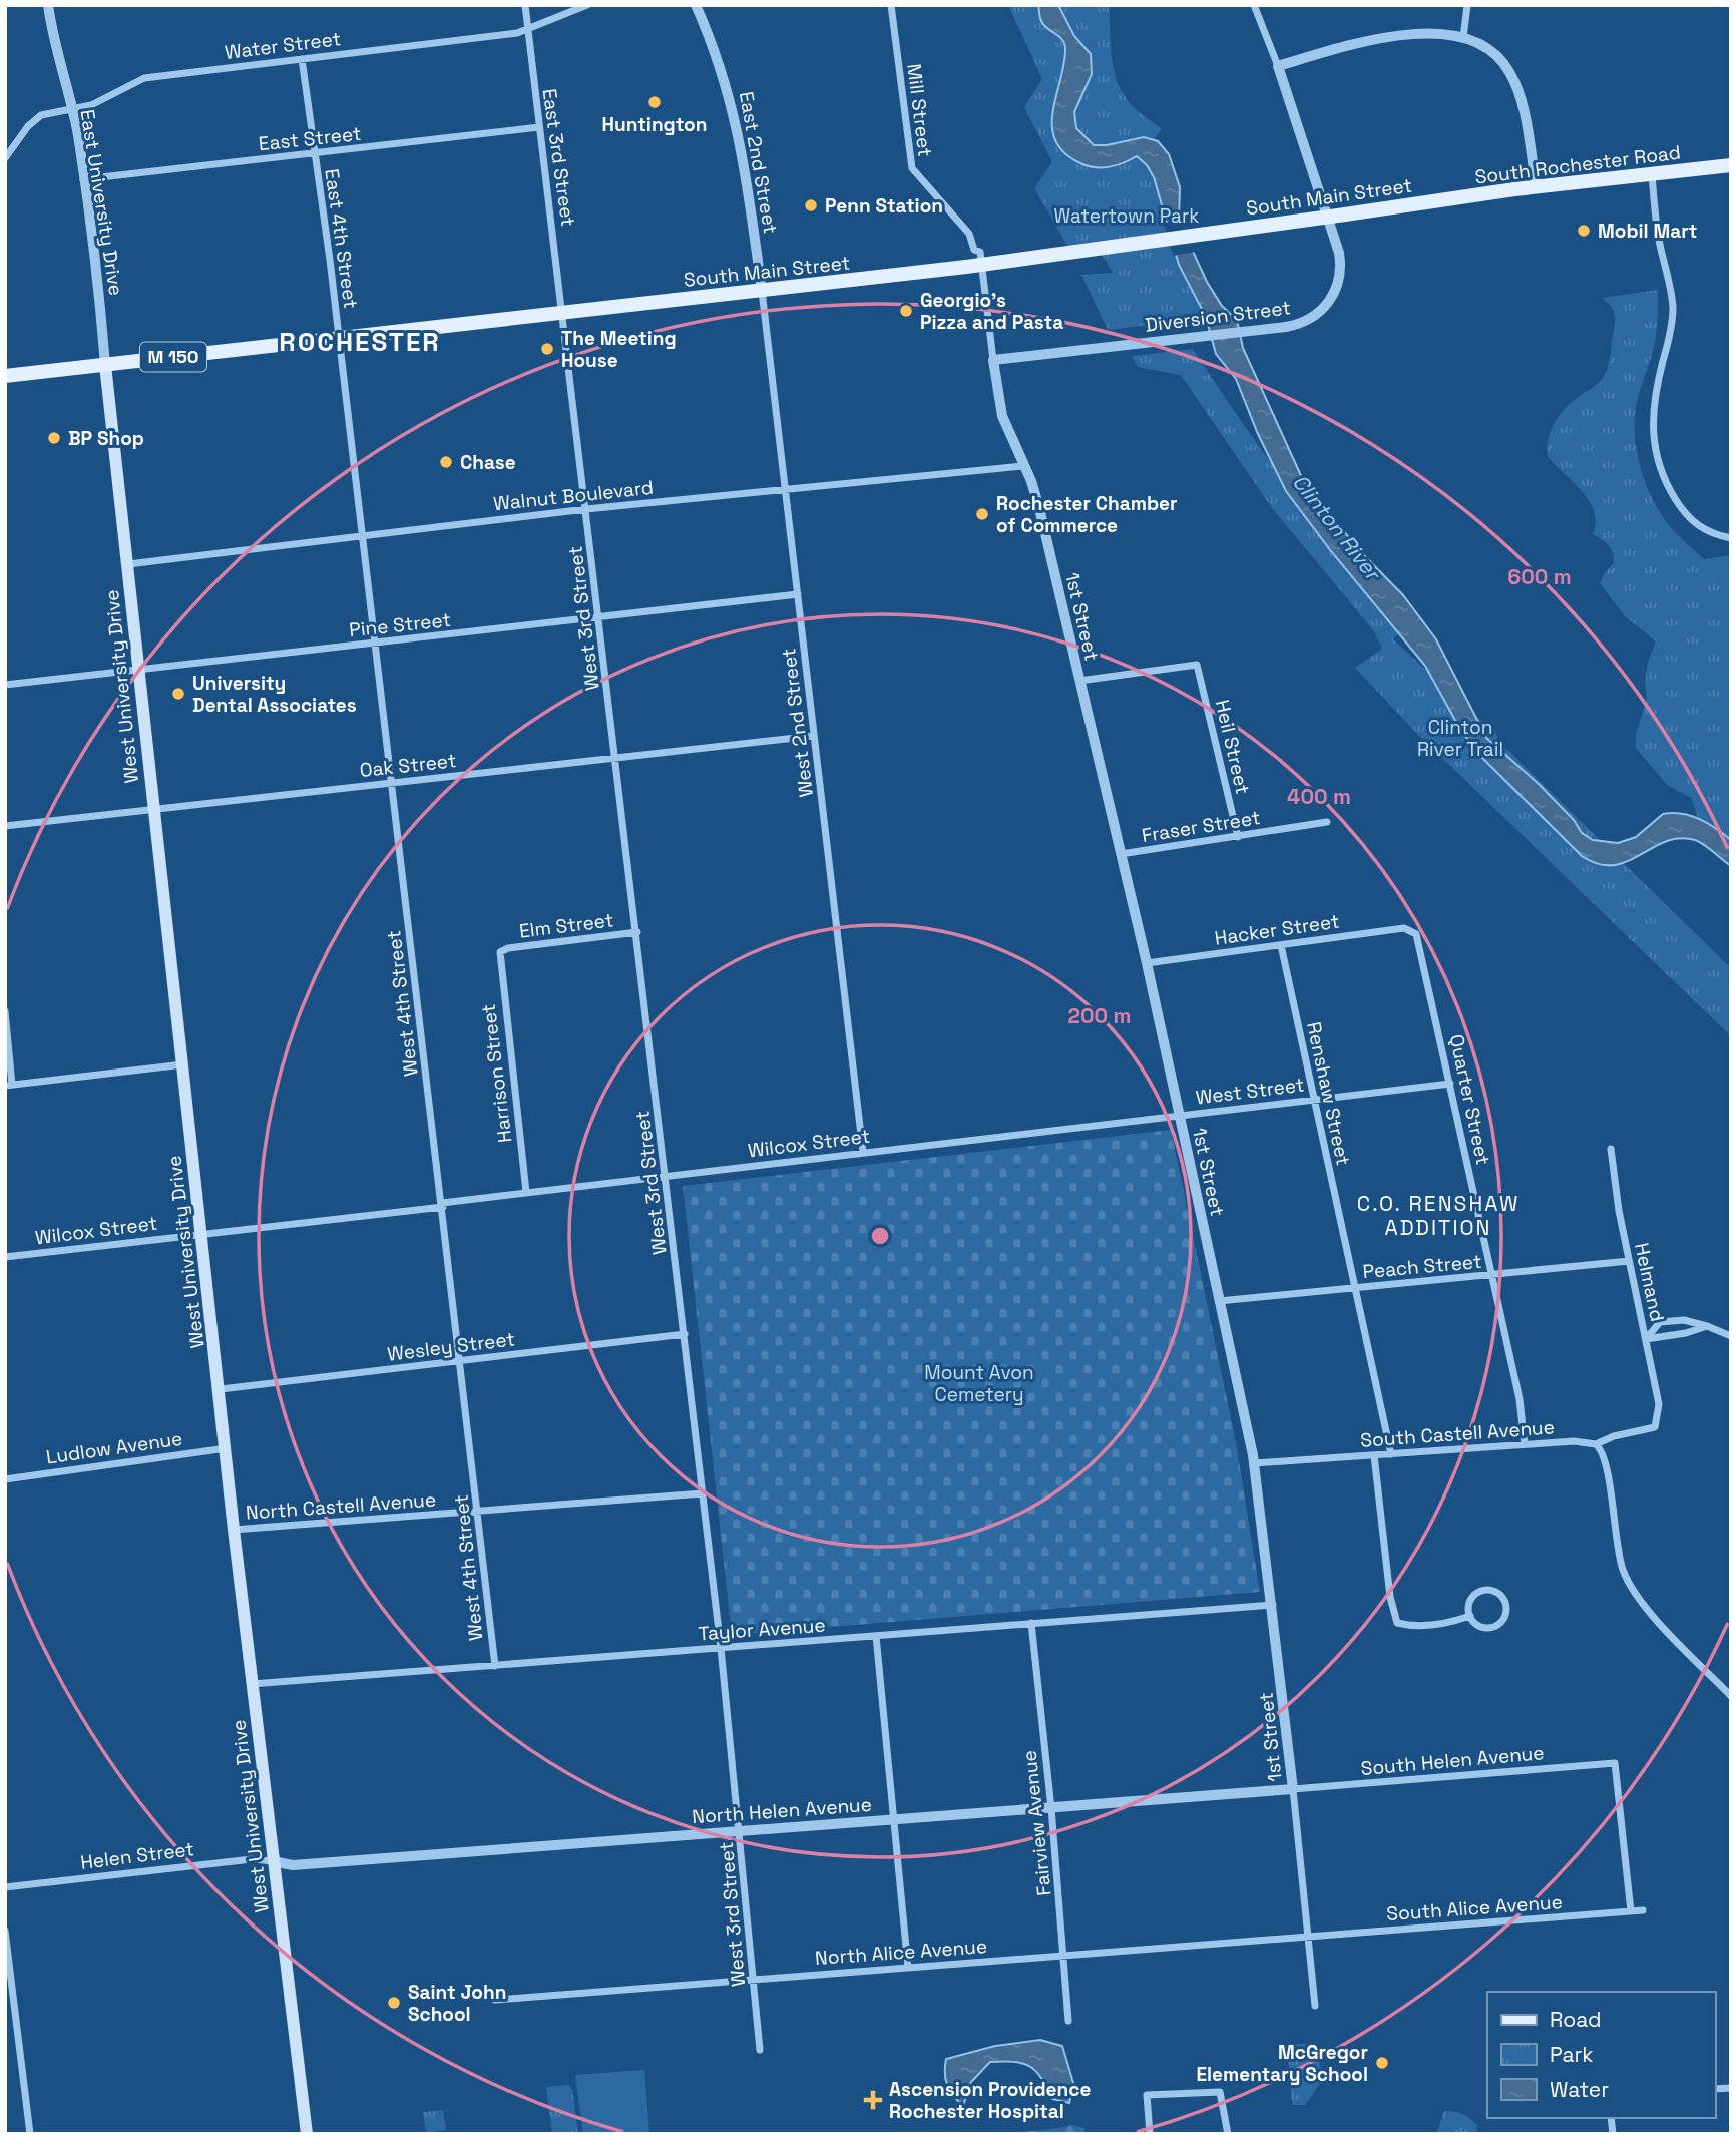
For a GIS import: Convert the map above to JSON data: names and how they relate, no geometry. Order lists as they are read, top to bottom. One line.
{"streets":{"main road":["South Rochester Road","South Main Street","M 150","West University Drive"],"street":["Water Street","Mill Street","East Street","East 3rd Street","East 2nd Street","East University Drive","East 4th Street","Diversion Street","Walnut Boulevard","1st Street","West 3rd Street","Pine Street","West 2nd Street","Heil Street","Oak Street","Fraser Street","Elm Street","Hacker Street","West 4th Street","Harrison Street","West Street","Renshaw Street","Quarter Street","Wilcox Street","Peach Street","Helmand","Wesley Street","South Castell Avenue","Ludlow Avenue","North Castell Avenue","Taylor Avenue","South Helen Avenue","North Helen Avenue","Fairview Avenue","Helen Street","South Alice Avenue","North Alice Avenue"]},"crossings":[["Water Street","East 3rd Street"],["Water Street","East University Drive"],["Water Street","East 4th Street"],["Mill Street","Diversion Street"],["Mill Street","1st Street"],["East Street","East 3rd Street"],["East Street","East University Drive"],["East Street","East 4th Street"],["East 3rd Street","South Main Street"],["East 3rd Street","West 3rd Street"],["East 2nd Street","South Main Street"],["East 2nd Street","West 2nd Street"],["South Rochester Road","South Main Street"],["South Main Street","East University Drive"],["South Main Street","East 4th Street"],["South Main Street","M 150"],["South Main Street","West 3rd Street"],["South Main Street","West University Drive"],["South Main Street","West 2nd Street"],["South Main Street","West 4th Street"],["East University Drive","M 150"],["East University Drive","West University Drive"],["East 4th Street","West 4th Street"],["Diversion Street","1st Street"],["M 150","West University Drive"],["Walnut Boulevard","1st Street"],["Walnut Boulevard","West 3rd Street"],["Walnut Boulevard","West University Drive"],["Walnut Boulevard","West 2nd Street"],["Walnut Boulevard","West 4th Street"],["1st Street","Heil Street"],["1st Street","Fraser Street"],["1st Street","Hacker Street"],["1st Street","West Street"],["1st Street","Wilcox Street"],["1st Street","Peach Street"],["1st Street","South Castell Avenue"],["1st Street","Taylor Avenue"],["1st Street","South Helen Avenue"],["1st Street","North Helen Avenue"],["1st Street","South Alice Avenue"],["1st Street","North Alice Avenue"],["West 3rd Street","Pine Street"],["West 3rd Street","Oak Street"],["West 3rd Street","Elm Street"],["West 3rd Street","Wilcox Street"],["West 3rd Street","Wesley Street"],["West 3rd Street","North Castell Avenue"],["West 3rd Street","Taylor Avenue"],["West 3rd Street","North Helen Avenue"],["West 3rd Street","North Alice Avenue"],["Pine Street","West University Drive"],["Pine Street","West 2nd Street"],["Pine Street","West 4th Street"],["West University Drive","Oak Street"],["West University Drive","Wilcox Street"],["West University Drive","Wesley Street"],["West University Drive","Ludlow Avenue"],["West University Drive","North Castell Avenue"],["West University Drive","Taylor Avenue"],["West University Drive","North Helen Avenue"],["West University Drive","Helen Street"],["West 2nd Street","Oak Street"],["West 2nd Street","Wilcox Street"],["Heil Street","Fraser Street"],["Oak Street","West 4th Street"],["Elm Street","Harrison Street"],["Hacker Street","Renshaw Street"],["Hacker Street","Quarter Street"],["West 4th Street","Wilcox Street"],["West 4th Street","Wesley Street"],["West 4th Street","North Castell Avenue"],["West 4th Street","Taylor Avenue"],["Harrison Street","Wilcox Street"],["West Street","Renshaw Street"],["West Street","Quarter Street"],["West Street","Wilcox Street"],["Renshaw Street","Peach Street"],["Renshaw Street","South Castell Avenue"],["Quarter Street","Peach Street"],["Quarter Street","South Castell Avenue"],["Peach Street","Helmand"],["Helmand","South Castell Avenue"],["Taylor Avenue","Fairview Avenue"],["South Helen Avenue","North Helen Avenue"],["South Helen Avenue","South Alice Avenue"],["North Helen Avenue","Fairview Avenue"],["North Helen Avenue","Helen Street"],["Fairview Avenue","North Alice Avenue"],["South Alice Avenue","North Alice Avenue"]],"districts":["ROCHESTER","C.O. RENSHAW ADDITION"],"water":["Clinton River"],"parks":["Watertown Park","Clinton River Trail","Mount Avon Cemetery"],"places":{"other":["Huntington","Penn Station","Mobil Mart","Georgio's Pizza and Pasta","The Meeting House","BP Shop","Chase","Rochester Chamber of Commerce","University Dental Associates","Saint John School","McGregor Elementary School"],"health":["Ascension Providence Rochester Hospital"]},"legend":["Road","Park","Water"],"rings":["600 m","400 m","200 m"]}
